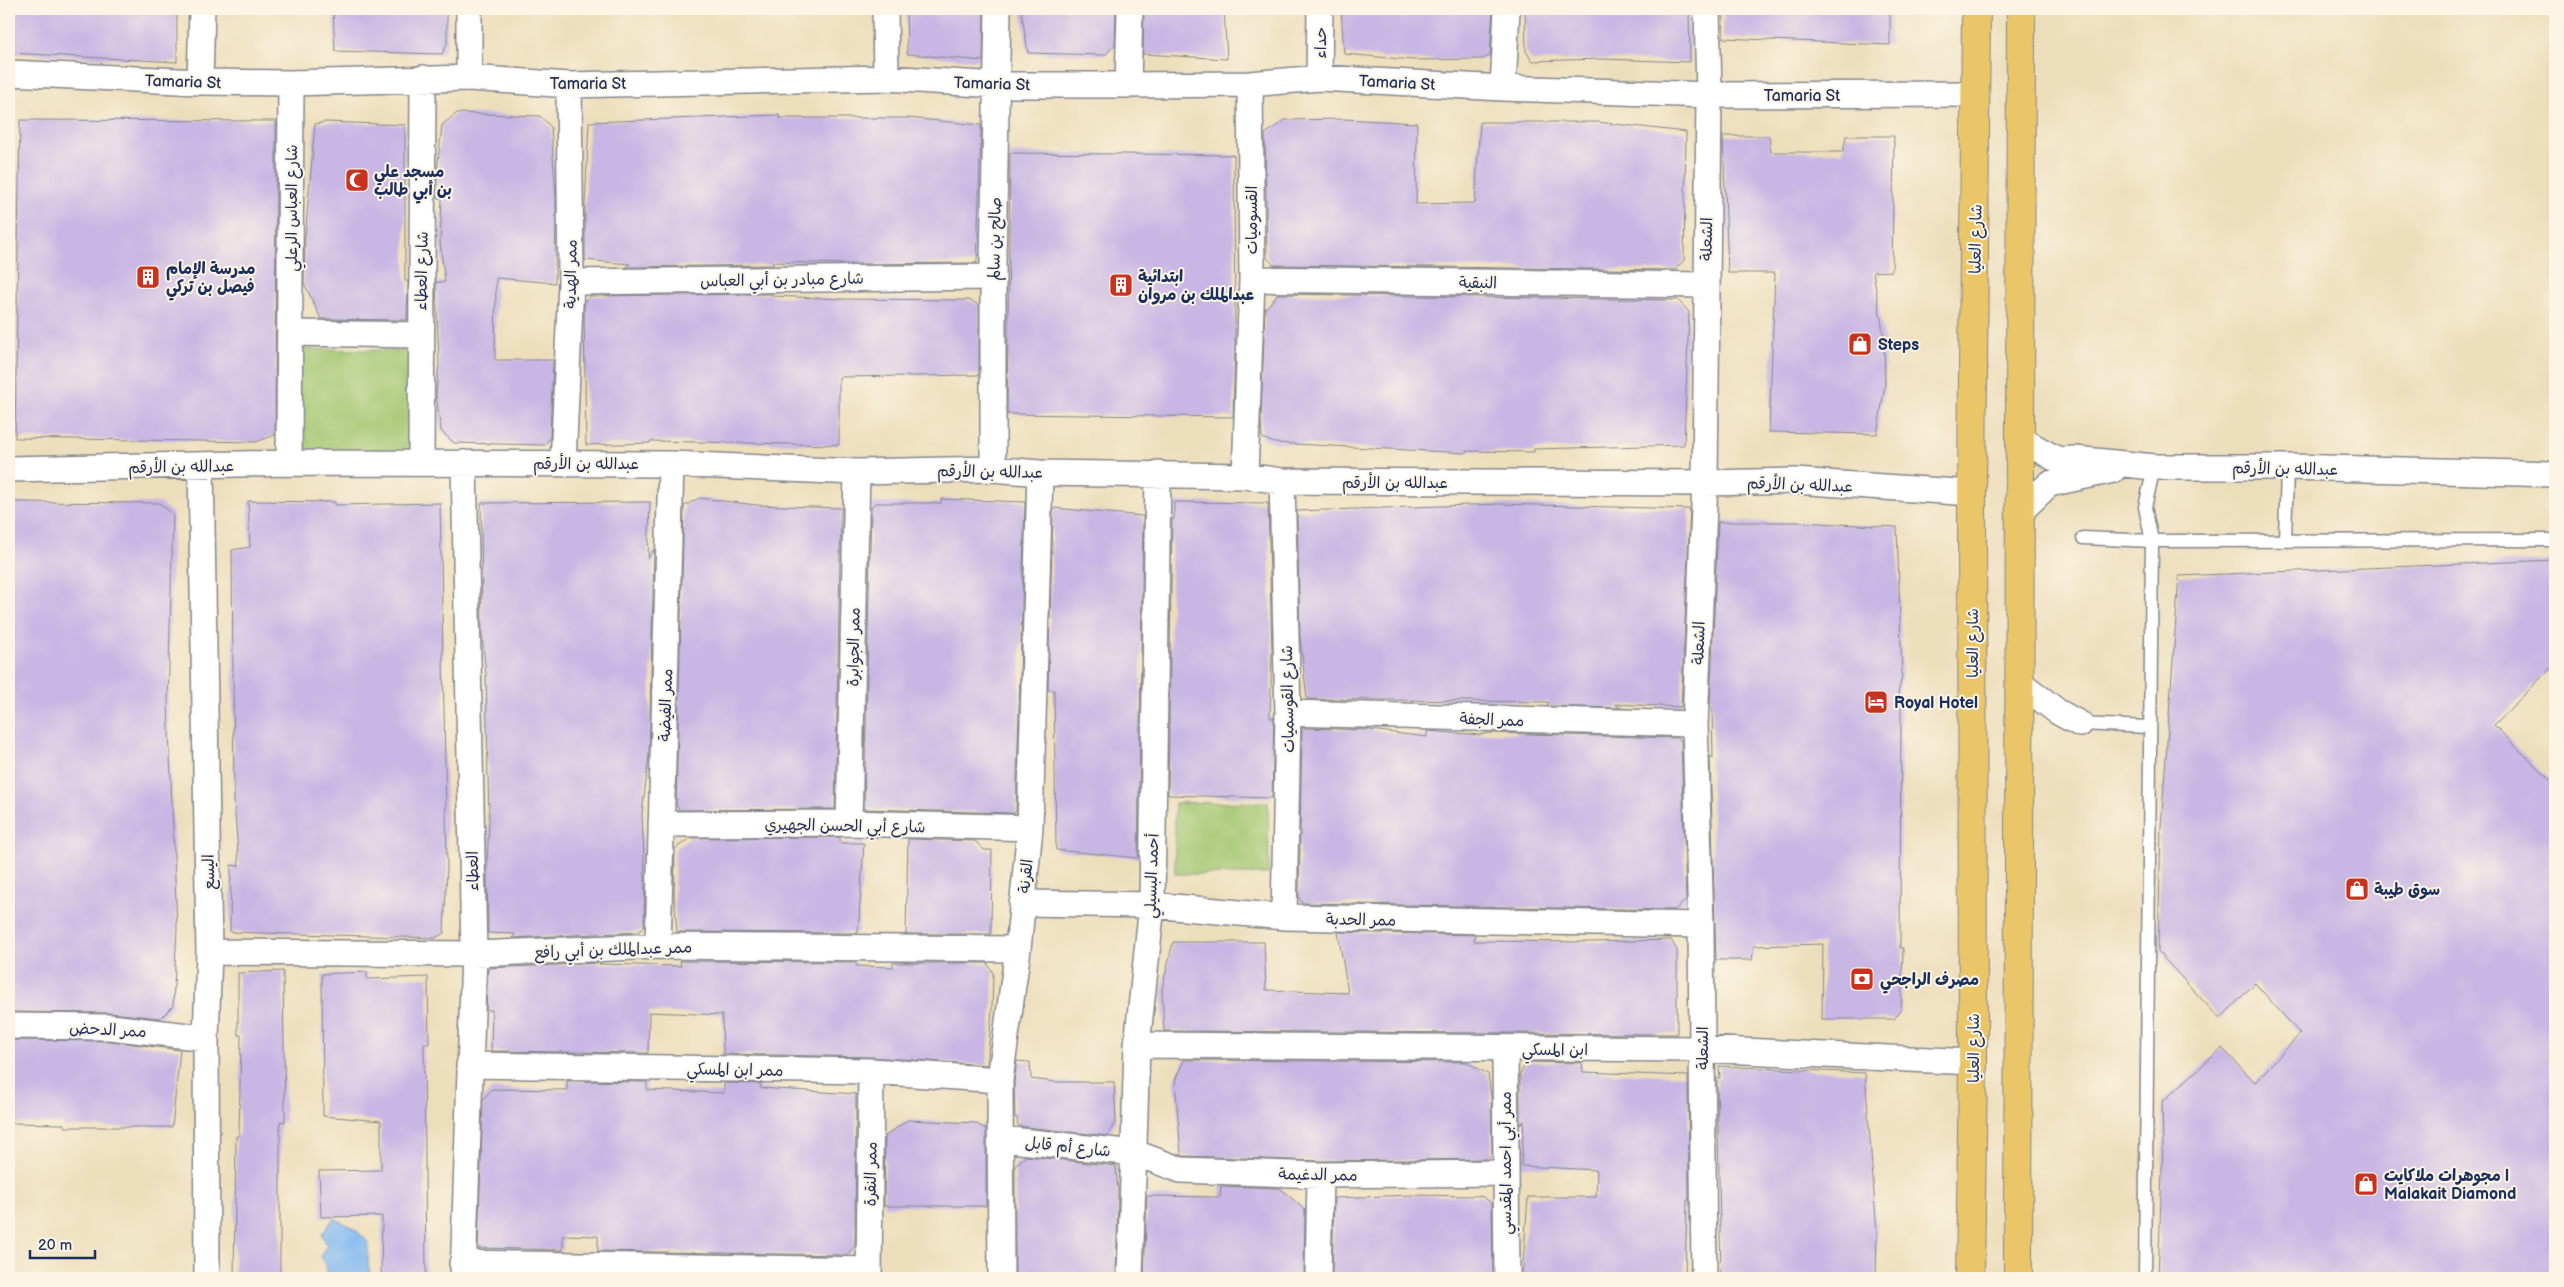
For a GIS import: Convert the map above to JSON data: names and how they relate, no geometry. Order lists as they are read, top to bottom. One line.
{"streets":{"main road":["شارع العليا"],"street":["حداء","Tamaria St","شارع العباس الرعلي","القسوميات","صالح بن سالم","الشعلة","شارع العطاء","ممر الهدية","شارع مبادر بن أبي العباس","النبقية","عبدالله بن الأرقم","ممر الجوابرة","شارع القوسميات","ممر الفيضة","ممر الجفة","شارع أبي الحسن الجهيري","العطاء","اليسع","القرنة","أحمد البسيلي","ممر الحدبة","ممر عبدالملك بن أبي رافع","ممر الدحض","ابن المسكي","ممر ابن المسكي","شارع أم قابل","ممر أبي احمد المقدسي","ممر النقرة","ممر الدغيمة"]},"crossings":[["حداء","Tamaria St"],["Tamaria St","شارع العباس الرعلي"],["Tamaria St","القسوميات"],["Tamaria St","صالح بن سالم"],["Tamaria St","الشعلة"],["Tamaria St","شارع العليا"],["Tamaria St","شارع العطاء"],["Tamaria St","ممر الهدية"],["شارع العباس الرعلي","عبدالله بن الأرقم"],["القسوميات","النبقية"],["القسوميات","عبدالله بن الأرقم"],["صالح بن سالم","شارع مبادر بن أبي العباس"],["صالح بن سالم","عبدالله بن الأرقم"],["الشعلة","النبقية"],["الشعلة","عبدالله بن الأرقم"],["الشعلة","ممر الجفة"],["الشعلة","ممر الحدبة"],["الشعلة","ابن المسكي"],["شارع العليا","عبدالله بن الأرقم"],["شارع العليا","ابن المسكي"],["شارع العطاء","عبدالله بن الأرقم"],["ممر الهدية","شارع مبادر بن أبي العباس"],["ممر الهدية","عبدالله بن الأرقم"],["عبدالله بن الأرقم","ممر الجوابرة"],["عبدالله بن الأرقم","شارع القوسميات"],["عبدالله بن الأرقم","ممر الفيضة"],["عبدالله بن الأرقم","العطاء"],["عبدالله بن الأرقم","اليسع"],["عبدالله بن الأرقم","القرنة"],["عبدالله بن الأرقم","أحمد البسيلي"],["ممر الجوابرة","شارع أبي الحسن الجهيري"],["شارع القوسميات","ممر الجفة"],["شارع القوسميات","ممر الحدبة"],["ممر الفيضة","شارع أبي الحسن الجهيري"],["ممر الفيضة","ممر عبدالملك بن أبي رافع"],["شارع أبي الحسن الجهيري","القرنة"],["العطاء","ممر عبدالملك بن أبي رافع"],["العطاء","ممر ابن المسكي"],["اليسع","ممر عبدالملك بن أبي رافع"],["اليسع","ممر الدحض"],["القرنة","ممر الحدبة"],["القرنة","ممر عبدالملك بن أبي رافع"],["القرنة","ممر ابن المسكي"],["القرنة","شارع أم قابل"],["أحمد البسيلي","ممر الحدبة"],["أحمد البسيلي","ابن المسكي"],["أحمد البسيلي","شارع أم قابل"],["أحمد البسيلي","ممر الدغيمة"],["ابن المسكي","ممر أبي احمد المقدسي"],["ممر ابن المسكي","ممر النقرة"],["شارع أم قابل","ممر الدغيمة"],["ممر أبي احمد المقدسي","ممر الدغيمة"]],"places":{"mosque":["مسجد علي بن أبي طالب"],"building":["مدرسة الإمام فيصل بن تركي","ابتدائية عبدالملك بن مروان"],"shop":["Steps","سوق طيبة","مجوهرات ملاكايت | Malakait Diamond"],"hotel":["Royal Hotel"],"bank":["مصرف الراجحي"]},"scale_bar":"20 m"}
